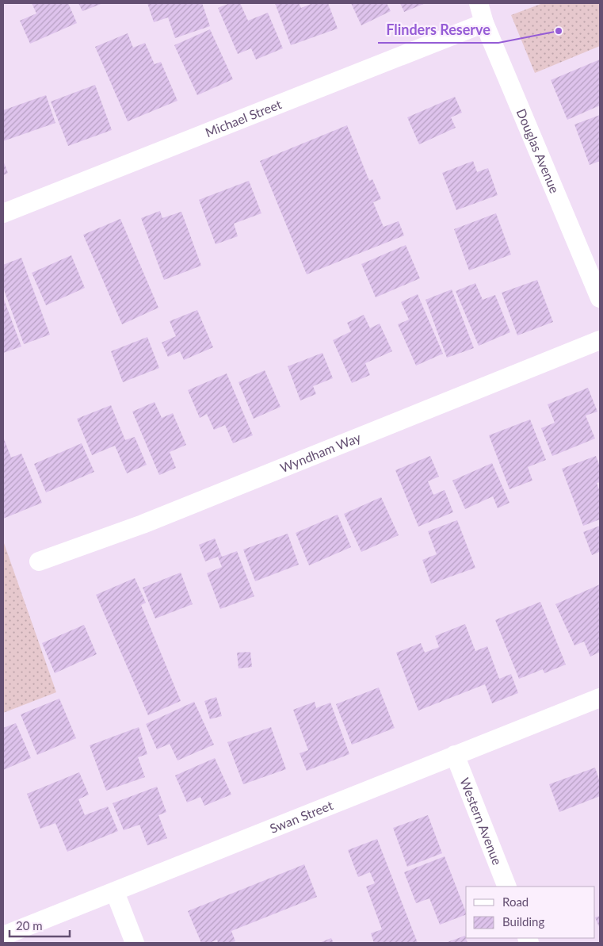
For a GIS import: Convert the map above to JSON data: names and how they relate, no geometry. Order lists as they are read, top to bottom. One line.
{"streets":{"street":["Michael Street","Douglas Avenue","Wyndham Way","Swan Street","Western Avenue"]},"crossings":[["Michael Street","Douglas Avenue"],["Swan Street","Western Avenue"]],"places":["Flinders Reserve"],"legend":["Road","Building"],"scale_bar":"20 m"}
